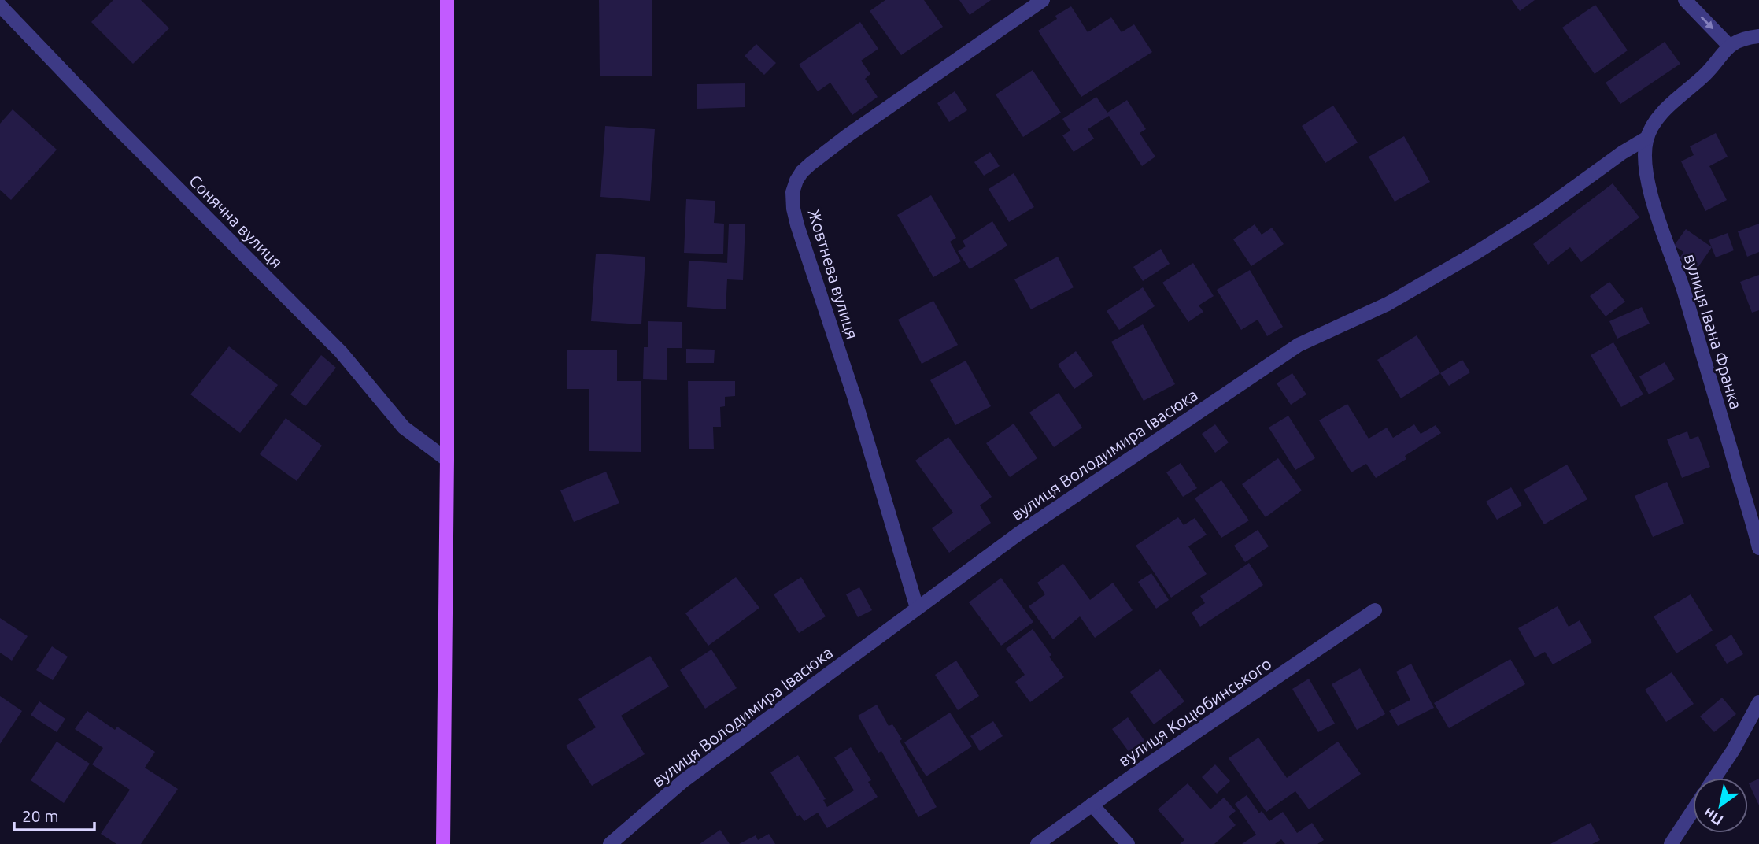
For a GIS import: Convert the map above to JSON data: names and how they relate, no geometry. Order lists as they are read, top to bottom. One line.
{"streets":{"street":["Сонячна вулиця","Жовтнева вулиця","вулиця Івана Франка","вулиця Володимира Івасюка","вулиця Коцюбинського"]},"crossings":[["Жовтнева вулиця","вулиця Володимира Івасюка"],["вулиця Івана Франка","вулиця Володимира Івасюка"]],"scale_bar":"20 m","north":"bottom left"}
